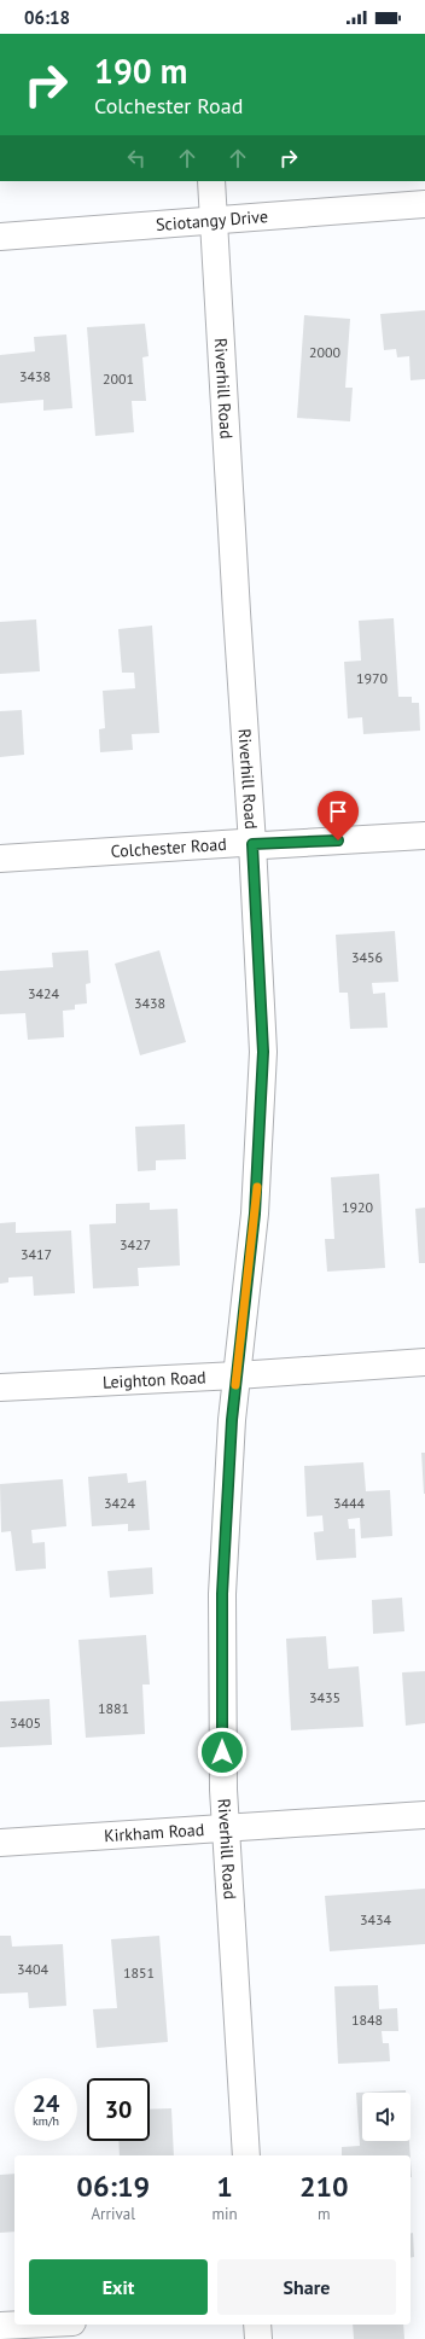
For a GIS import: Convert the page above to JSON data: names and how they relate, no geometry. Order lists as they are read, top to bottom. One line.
{"streets":{"street":["Sciotangy Drive","Riverhill Road","Colchester Road","Leighton Road","Kirkham Road"]},"crossings":[["Sciotangy Drive","Riverhill Road"],["Riverhill Road","Colchester Road"],["Riverhill Road","Leighton Road"],["Riverhill Road","Kirkham Road"]],"house_numbers":["2000","3438","2001","1970","3456","3424","3438","1920","3427","3417","3424","3444","3435","1881","3405","3434","3404","1851","1848"],"page":{"status":"06:18","turn":["190 m","Colchester Road"],"speed":"24 km/h","limit":"30","eta":["06:19","Arrival","1","min","210","m"],"buttons":["Exit","Share"]}}
